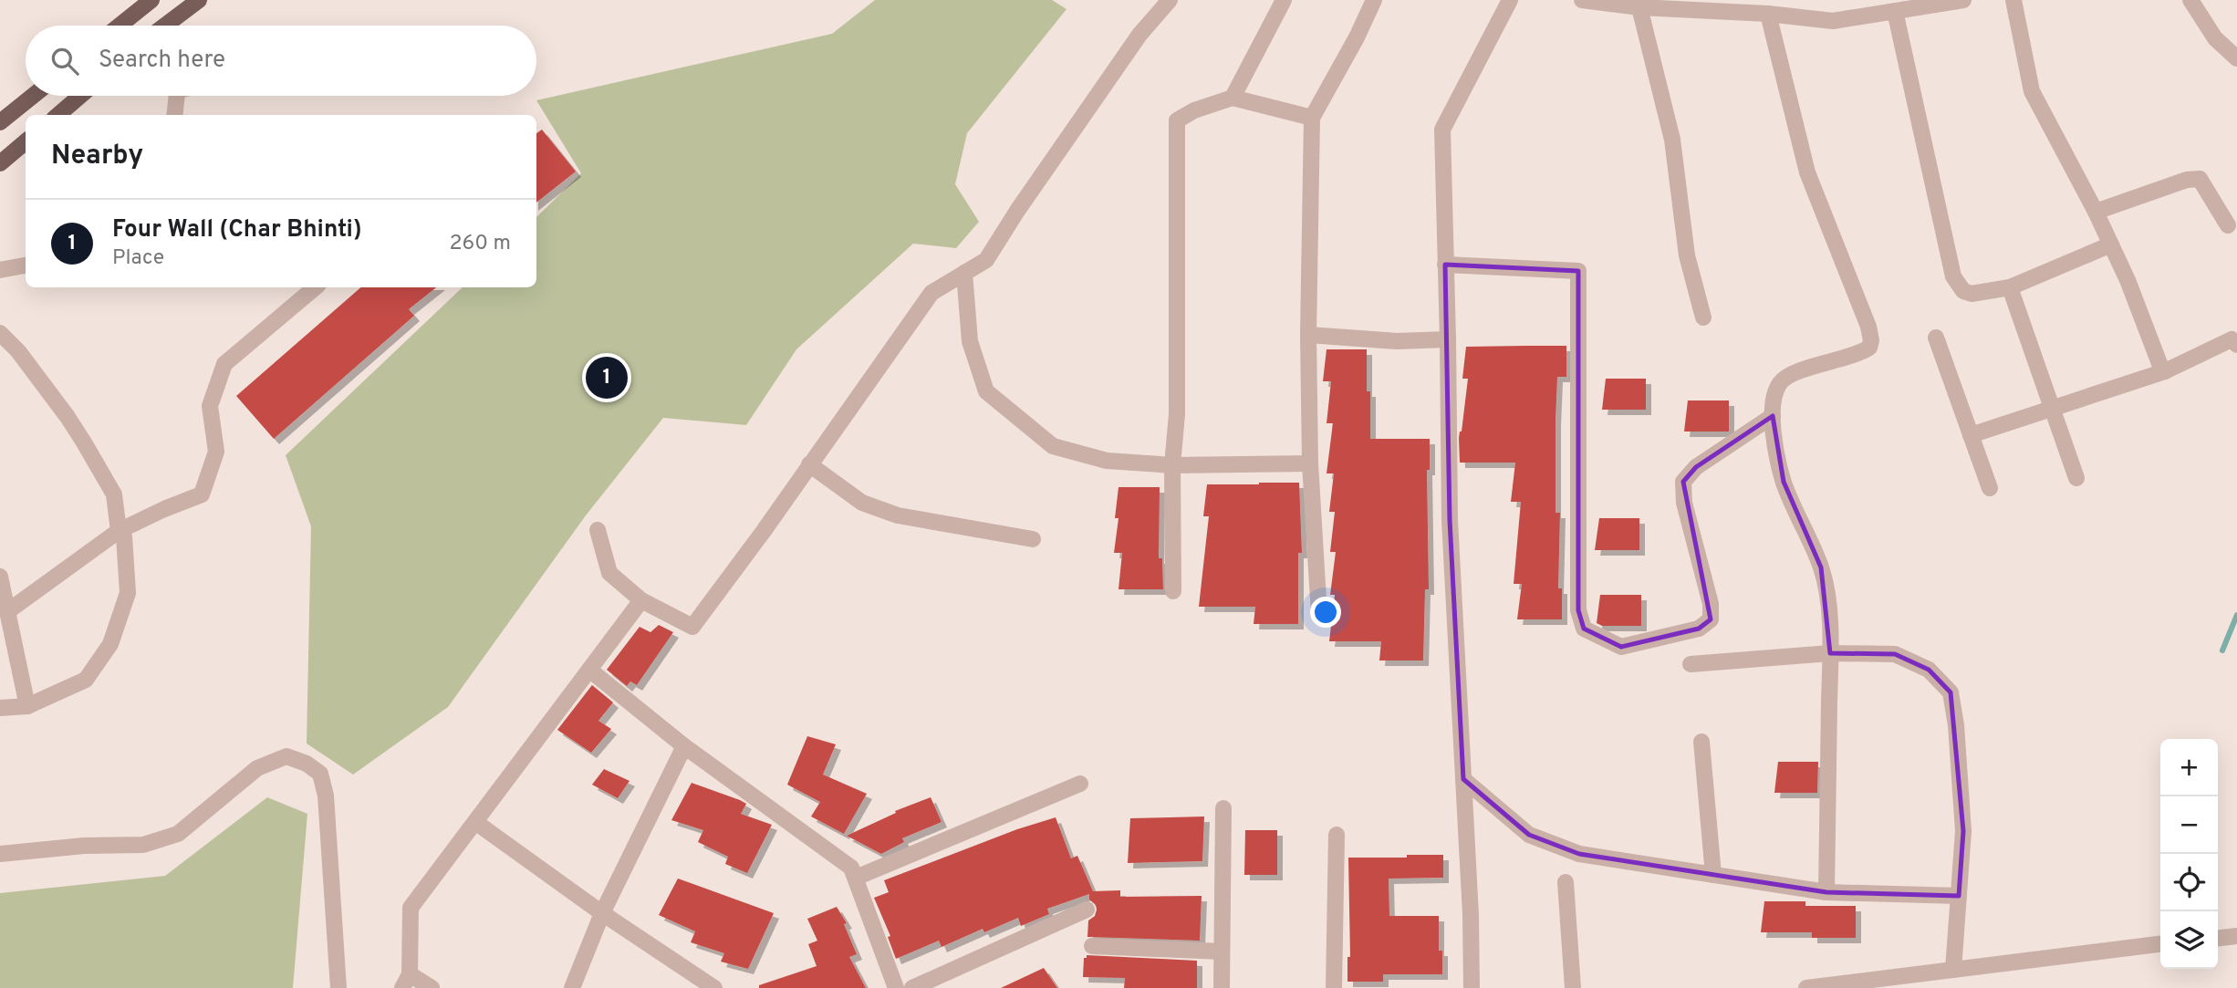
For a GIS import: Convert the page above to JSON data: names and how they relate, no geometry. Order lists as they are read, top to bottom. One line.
{"page":{"search":"Search here","heading":"Nearby","list":[{"mark":"1","name":"Four Wall (Char Bhinti)","note":"Place","value":"260 m"}],"pins":"1","map_buttons":["+","−"]}}
